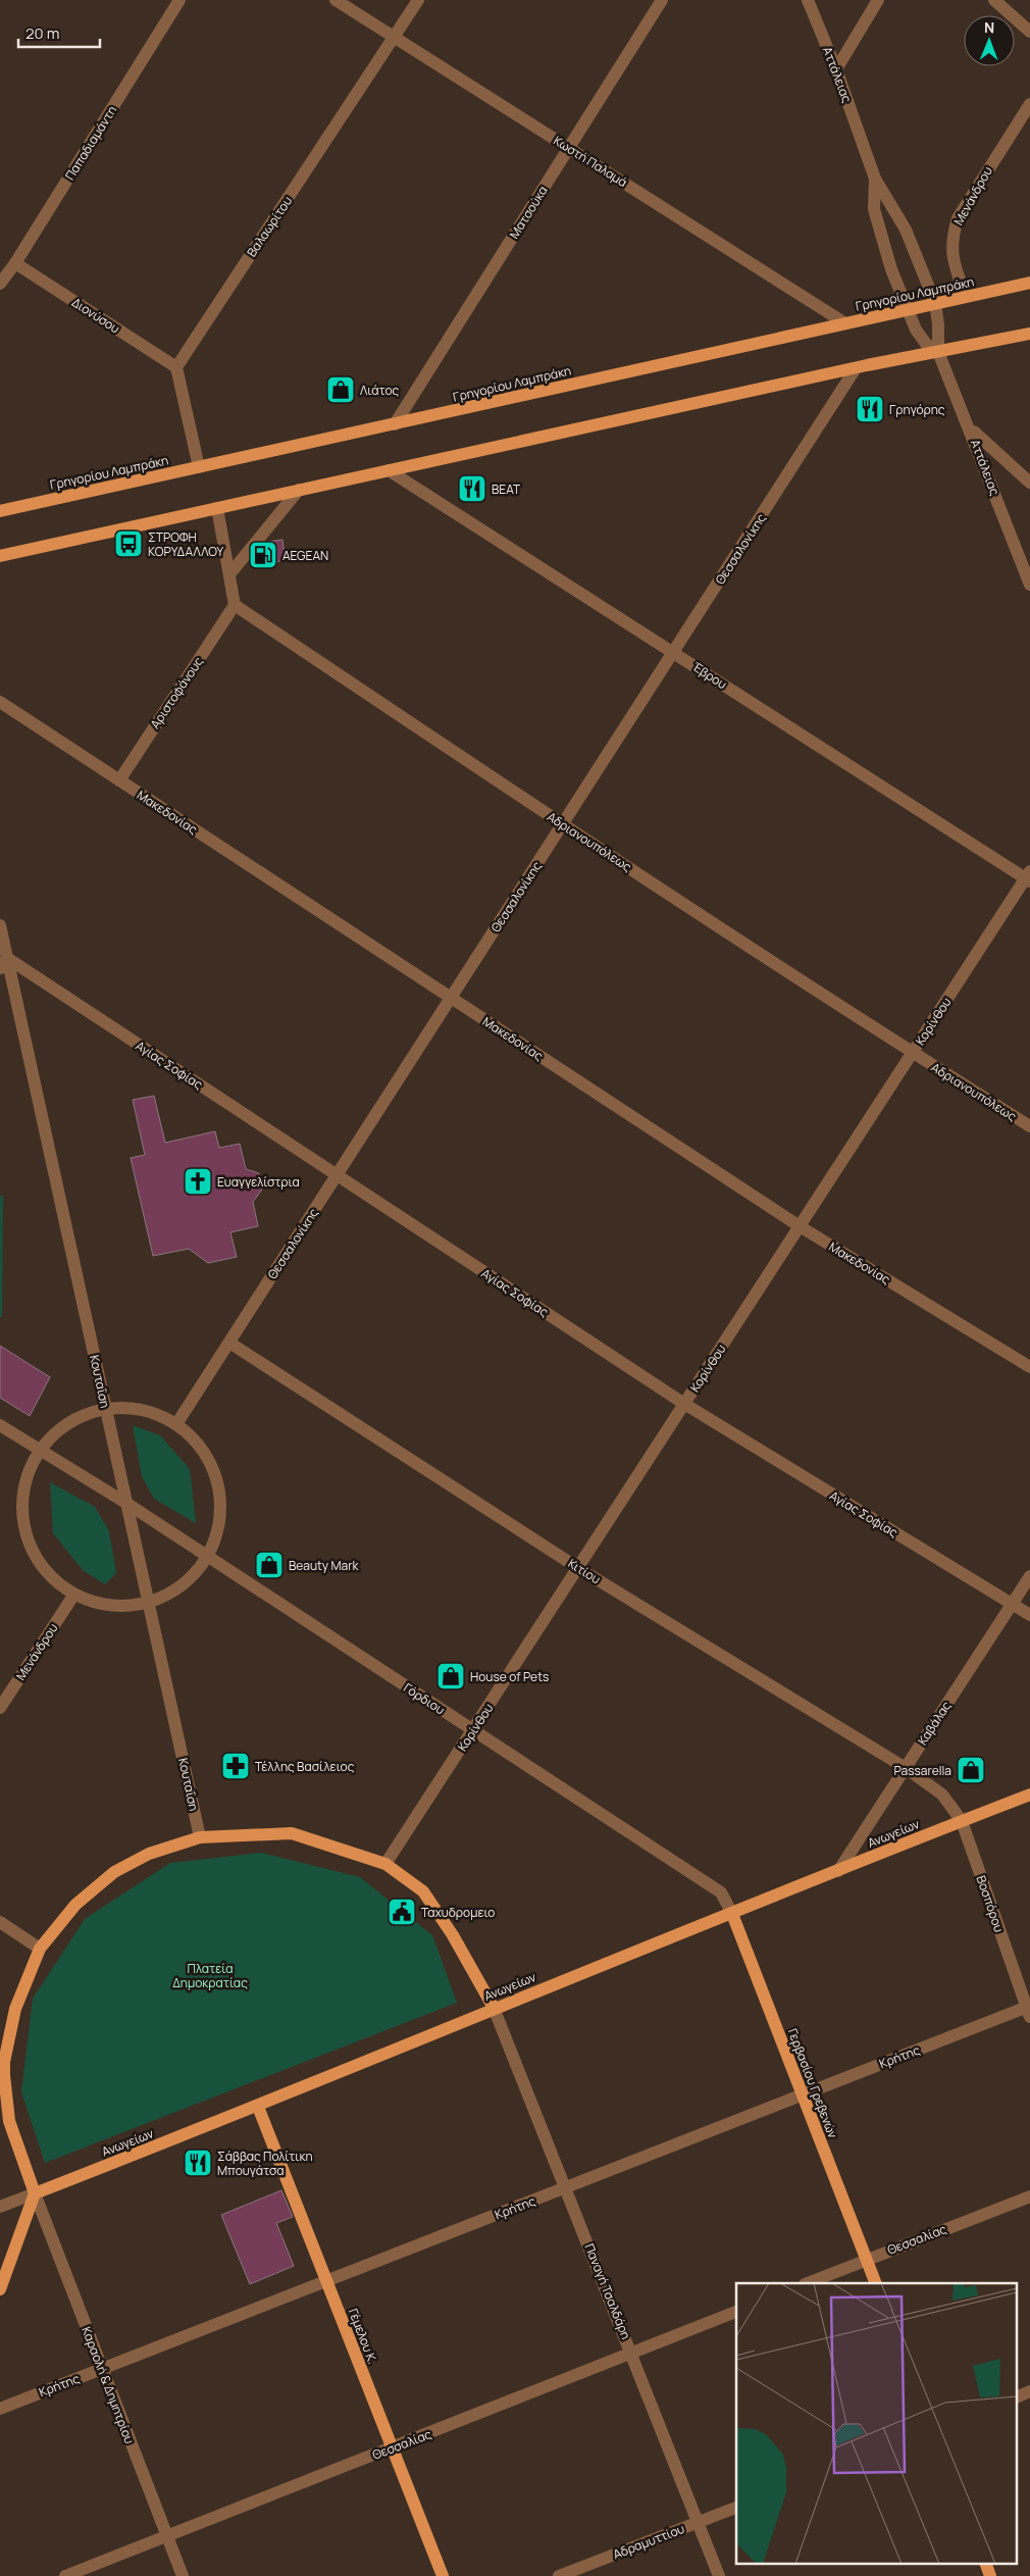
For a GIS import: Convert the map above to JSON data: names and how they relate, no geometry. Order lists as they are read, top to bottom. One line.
{"streets":{"main road":["Γρηγορίου Λαμπράκη","Ανωγείων","Γερβασίου Γρεβενών","Γέμελου Κ."],"street":["Αττάλειας","Παπαδιαμάντη","Κωστή Παλαμά","Μενάνδρου","Ματσούκα","Βαλαωρίτου","Διονύσου","Θεσσαλονίκης","Έβρου","Αριστοφάνους","Μακεδονίας","Αδριανουπόλεως","Κορίνθου","Αγίας Σοφίας","Κουταΐση","Κιτίου","Γόρδιου","Καβάλας","Βοσπόρου","Κρήτης","Θεσσαλίας","Παναγή Τσαλδάρη","Καραολή & Δημητρίου","Αδραμυττίου"]},"crossings":[["Αττάλειας","Γρηγορίου Λαμπράκη"],["Παπαδιαμάντη","Διονύσου"],["Κωστή Παλαμά","Ματσούκα"],["Κωστή Παλαμά","Βαλαωρίτου"],["Κωστή Παλαμά","Γρηγορίου Λαμπράκη"],["Μενάνδρου","Γρηγορίου Λαμπράκη"],["Ματσούκα","Γρηγορίου Λαμπράκη"],["Βαλαωρίτου","Διονύσου"],["Θεσσαλονίκης","Έβρου"],["Θεσσαλονίκης","Μακεδονίας"],["Θεσσαλονίκης","Αδριανουπόλεως"],["Θεσσαλονίκης","Αγίας Σοφίας"],["Θεσσαλονίκης","Κιτίου"],["Έβρου","Κορίνθου"],["Αριστοφάνους","Μακεδονίας"],["Αριστοφάνους","Αδριανουπόλεως"],["Μακεδονίας","Κορίνθου"],["Αδριανουπόλεως","Κορίνθου"],["Κορίνθου","Αγίας Σοφίας"],["Κορίνθου","Κιτίου"],["Κορίνθου","Γόρδιου"],["Αγίας Σοφίας","Κουταΐση"],["Αγίας Σοφίας","Καβάλας"],["Κουταΐση","Γόρδιου"],["Κιτίου","Καβάλας"],["Κιτίου","Βοσπόρου"],["Γόρδιου","Γερβασίου Γρεβενών"],["Καβάλας","Ανωγείων"],["Ανωγείων","Βοσπόρου"],["Ανωγείων","Γερβασίου Γρεβενών"],["Ανωγείων","Παναγή Τσαλδάρη"],["Ανωγείων","Γέμελου Κ."],["Ανωγείων","Καραολή & Δημητρίου"],["Βοσπόρου","Κρήτης"],["Κρήτης","Γερβασίου Γρεβενών"],["Κρήτης","Παναγή Τσαλδάρη"],["Κρήτης","Γέμελου Κ."],["Κρήτης","Καραολή & Δημητρίου"],["Γερβασίου Γρεβενών","Θεσσαλίας"],["Θεσσαλίας","Παναγή Τσαλδάρη"],["Θεσσαλίας","Γέμελου Κ."],["Θεσσαλίας","Καραολή & Δημητρίου"],["Παναγή Τσαλδάρη","Αδραμυττίου"]],"parks":["Πλατεία Δημοκρατίας"],"places":{"shop":["Λιάτος","Beauty Mark","House of Pets","Passarella"],"restaurant":["Γρηγόρης","ΒΕΑΤ","Σάββας Πολίτικη Μπουγάτσα"],"bus stop":["ΣΤΡΟΦΗ ΚΟΡΥΔΑΛΛΟΥ"],"fuel station":["AEGEAN"],"church":["Ευαγγελίστρια"],"pharmacy":["Τέλλης Βασίλειος"],"public building":["Ταχυδρομειο"]},"scale_bar":"20 m","north":"top"}
